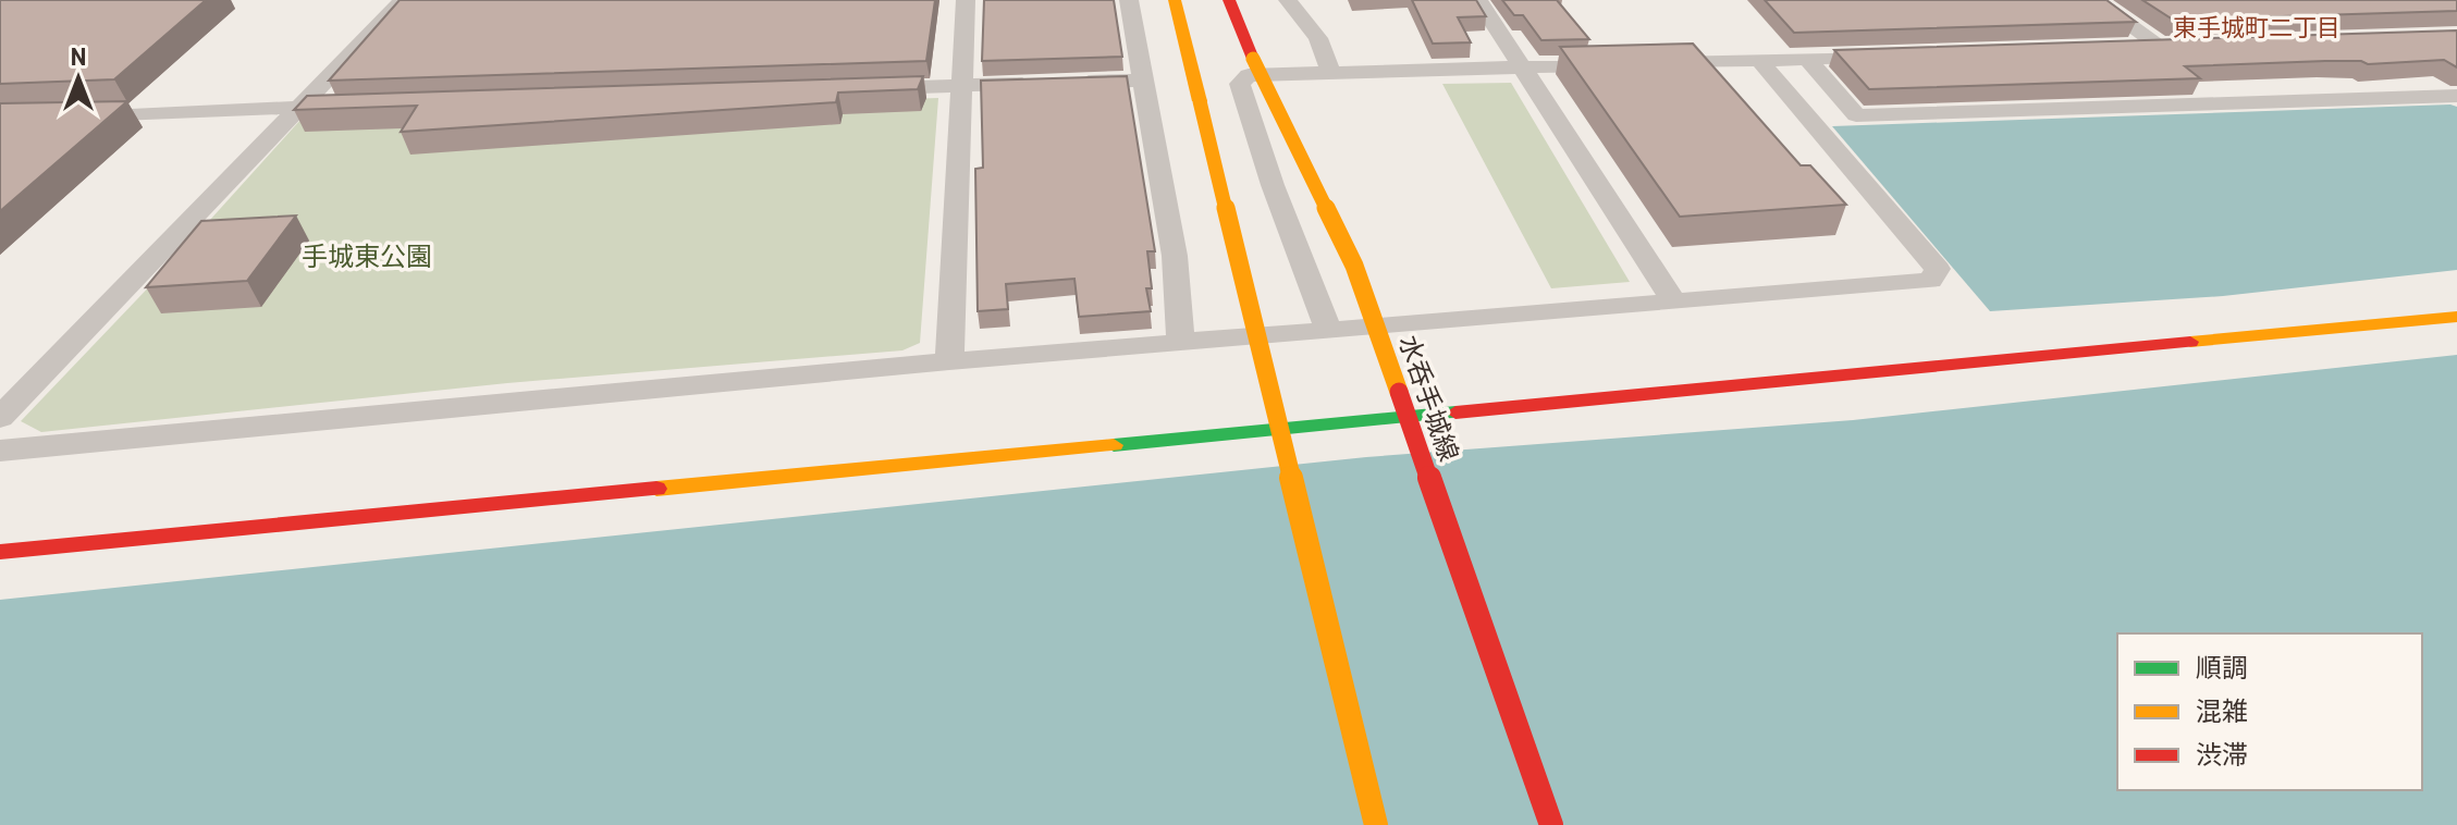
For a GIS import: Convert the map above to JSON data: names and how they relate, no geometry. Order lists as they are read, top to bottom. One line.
{"streets":{"main road":["水呑手城線"]},"districts":["東手城町二丁目"],"parks":["手城東公園"],"legend":["順調","混雑","渋滞"],"north":"top"}
